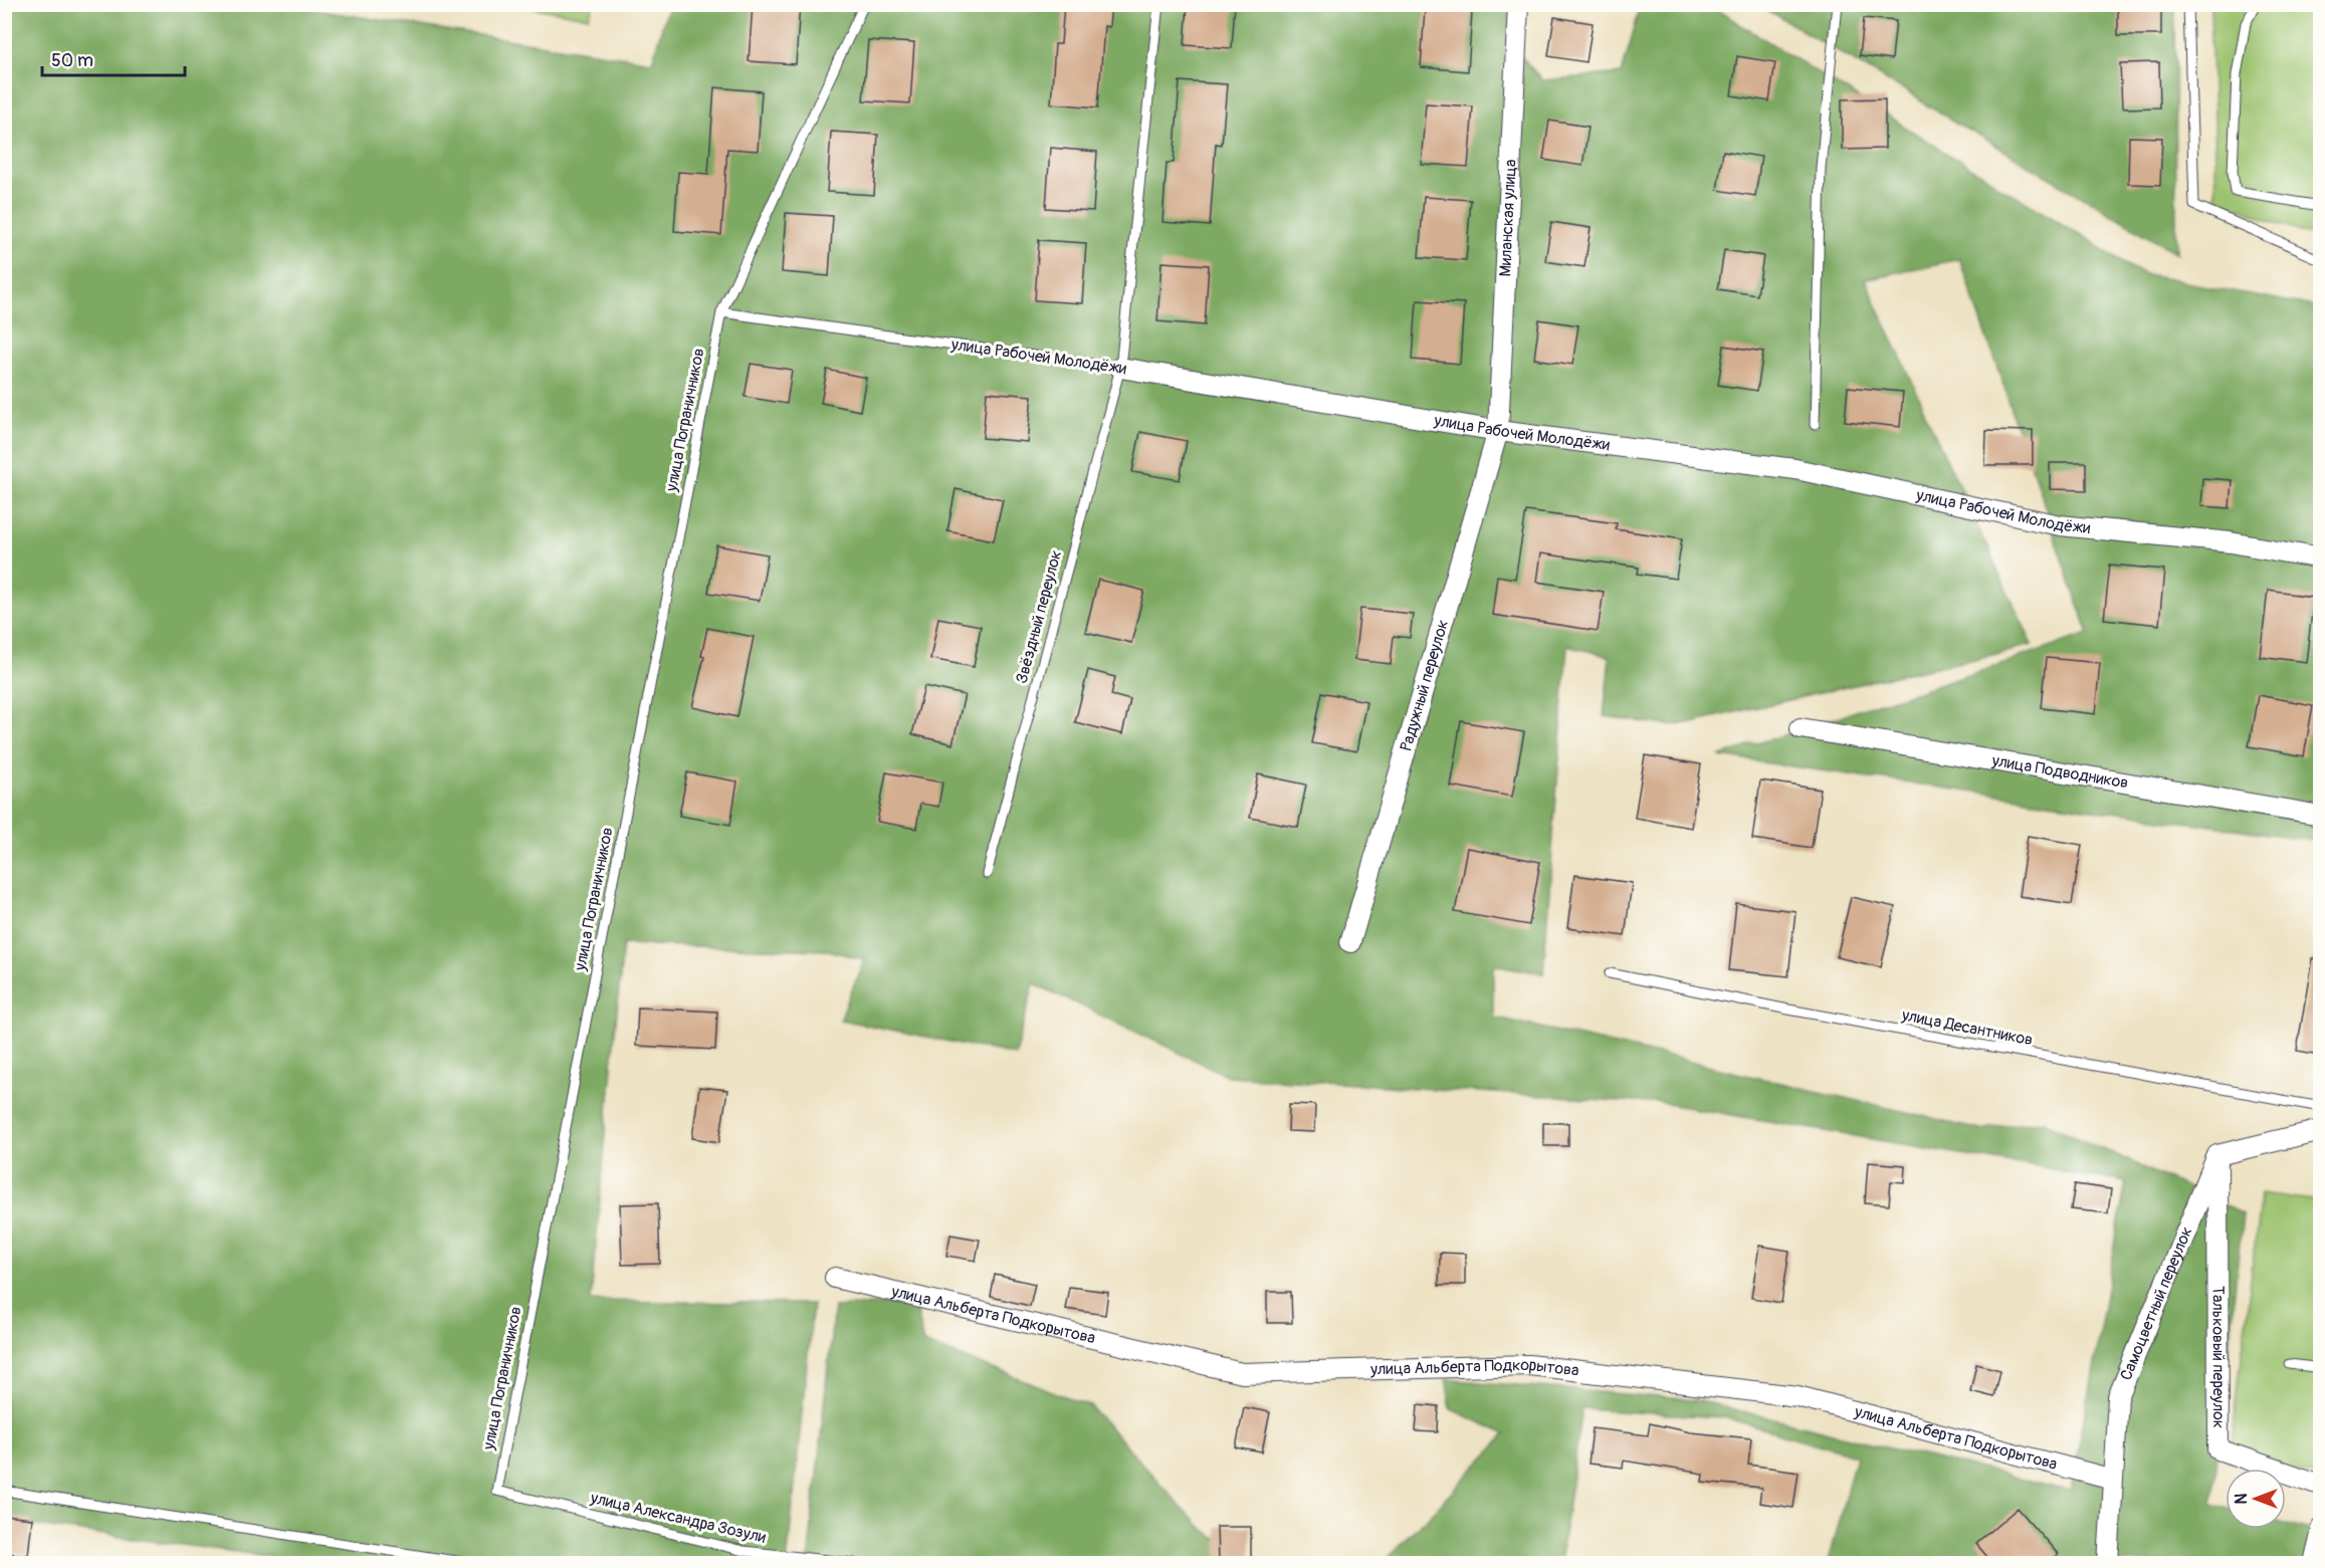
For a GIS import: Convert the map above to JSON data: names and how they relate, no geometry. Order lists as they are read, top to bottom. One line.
{"streets":{"street":["Миланская улица","улица Рабочей Молодёжи","Радужный переулок","улица Подводников","Самоцветный переулок","улица Альберта Подкорытова","Тальковый переулок"],"lane":["улица Пограничников","Звёздный переулок","улица Десантников","улица Александра Зозули"]},"crossings":[["Миланская улица","улица Рабочей Молодёжи"],["Миланская улица","Радужный переулок"],["улица Рабочей Молодёжи","улица Пограничников"],["улица Рабочей Молодёжи","Звёздный переулок"],["улица Рабочей Молодёжи","Радужный переулок"],["улица Пограничников","улица Александра Зозули"],["Самоцветный переулок","улица Альберта Подкорытова"],["Самоцветный переулок","Тальковый переулок"]],"scale_bar":"50 m","north":"left"}
